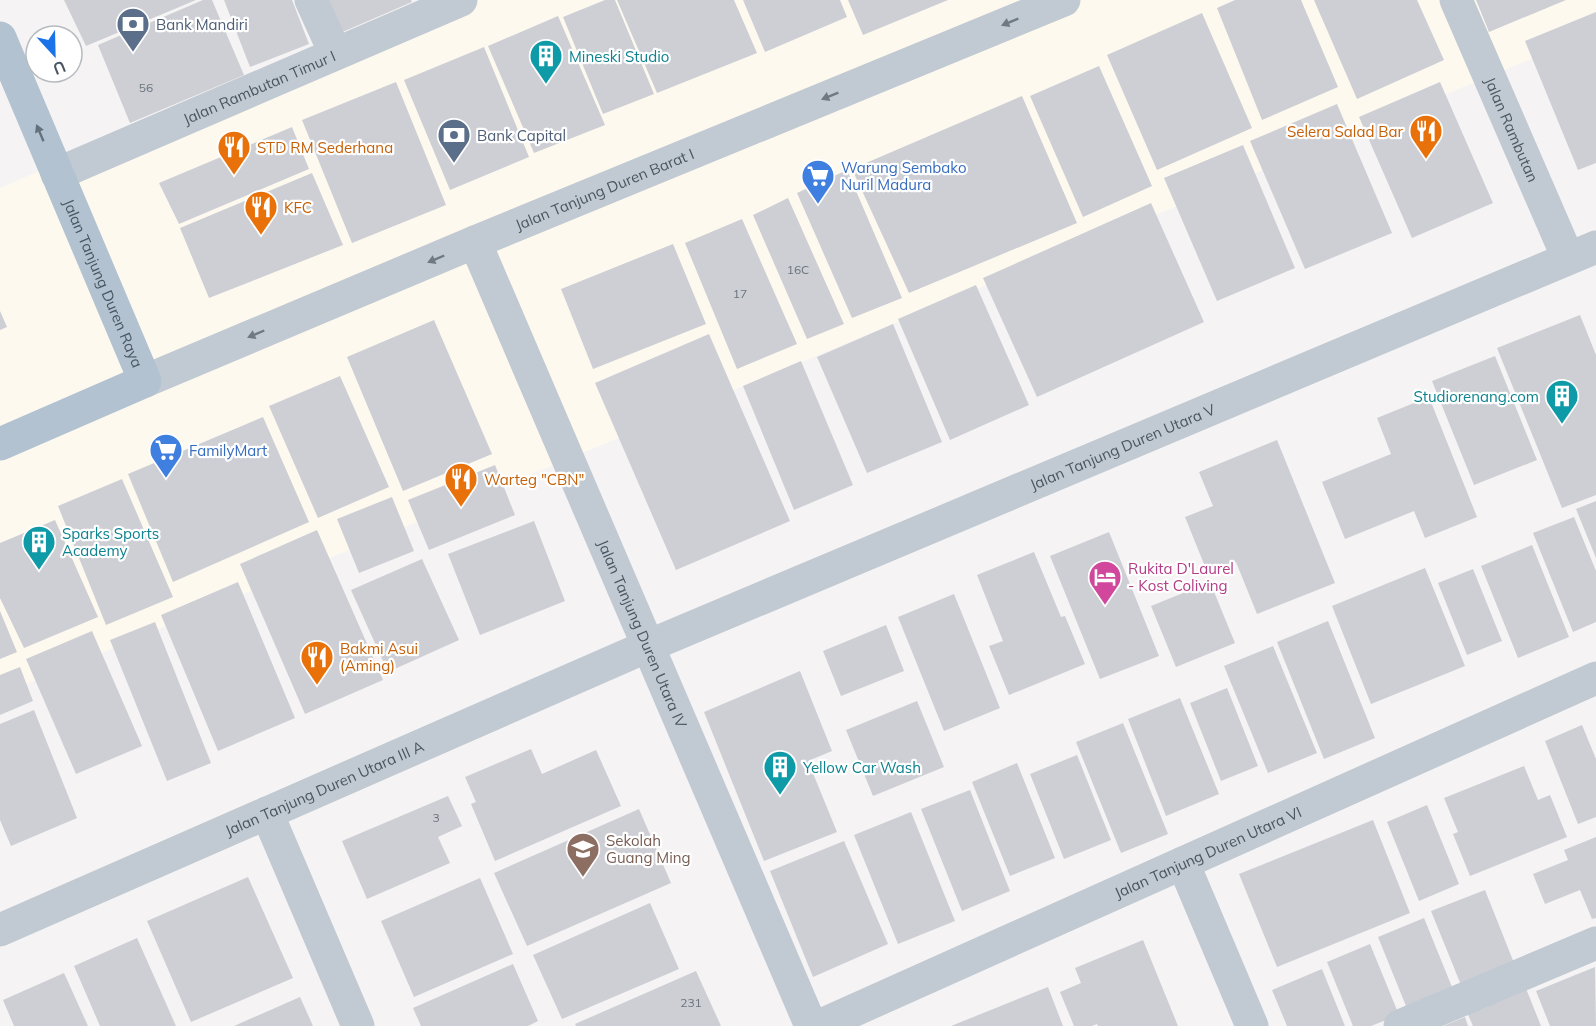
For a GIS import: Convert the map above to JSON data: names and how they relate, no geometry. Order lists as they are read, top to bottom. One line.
{"streets":{"main road":["Jalan Tanjung Duren Raya"],"street":["Jalan Rambutan Timur I","Jalan Rambutan","Jalan Tanjung Duren Barat I","Jalan Tanjung Duren Utara V","Jalan Tanjung Duren Utara IV","Jalan Tanjung Duren Utara III A","Jalan Tanjung Duren Utara VI"]},"crossings":[["Jalan Rambutan Timur I","Jalan Tanjung Duren Raya"],["Jalan Rambutan","Jalan Tanjung Duren Utara V"],["Jalan Tanjung Duren Barat I","Jalan Tanjung Duren Raya"],["Jalan Tanjung Duren Barat I","Jalan Tanjung Duren Utara IV"],["Jalan Tanjung Duren Utara V","Jalan Tanjung Duren Utara IV"],["Jalan Tanjung Duren Utara V","Jalan Tanjung Duren Utara III A"],["Jalan Tanjung Duren Utara IV","Jalan Tanjung Duren Utara III A"]],"one_way":["Jalan Tanjung Duren Barat I"],"places":{"bank":["Bank Mandiri","Bank Capital"],"building":["Mineski Studio","Studiorenang.com","Sparks Sports Academy","Yellow Car Wash"],"restaurant":["Selera Salad Bar","STD RM Sederhana","KFC","Warteg \"CBN\"","Bakmi Asui (Aming)"],"supermarket":["Warung Sembako Nuril Madura","FamilyMart"],"hotel":["Rukita D'Laurel - Kost Coliving"],"school or university":["Sekolah Guang Ming"]},"house_numbers":["56","16C","17","3","231"],"north":"bottom"}
